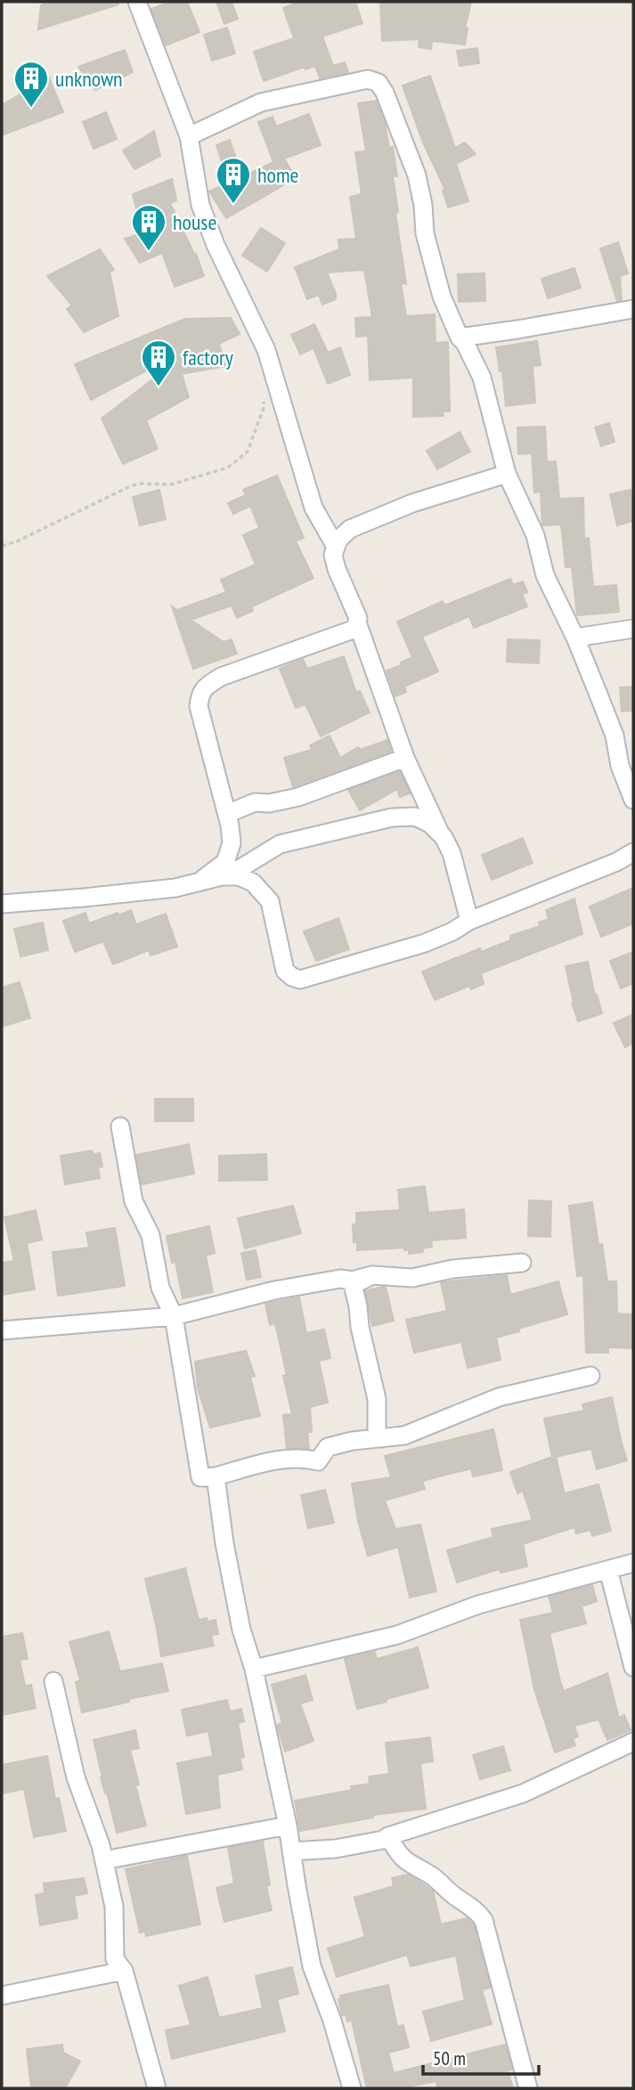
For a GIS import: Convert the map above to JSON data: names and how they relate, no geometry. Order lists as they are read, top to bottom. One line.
{"places":{"building":["unknown","home","house","factory"]},"scale_bar":"50 m"}
